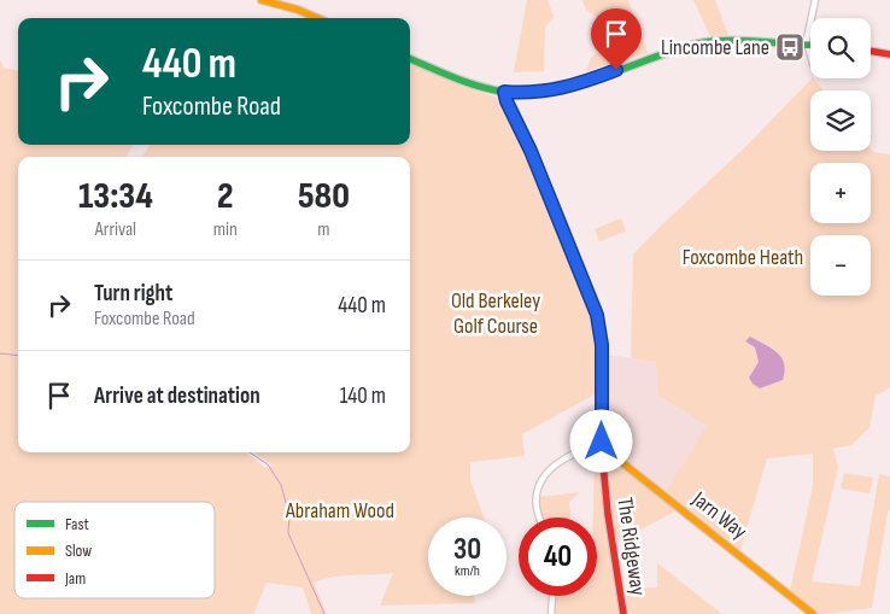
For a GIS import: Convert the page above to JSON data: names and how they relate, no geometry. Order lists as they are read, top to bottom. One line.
{"streets":{"street":["Jarn Way","The Ridgeway"]},"crossings":[["Jarn Way","The Ridgeway"]],"parks":["Foxcombe Heath","Old Berkeley Golf Course","Abraham Wood"],"places":{"bus stop":["Lincombe Lane"]},"legend":["Fast","Slow","Jam"],"page":{"map_buttons":["+","−"],"turn":["440 m","Foxcombe Road"],"eta":["13:34","Arrival","2","min","580","m"],"list":[{"name":"Turn right","note":"Foxcombe Road","value":"440 m"},{"name":"Arrive at destination","value":"140 m"}],"speed":"30 km/h","limit":"40"}}
